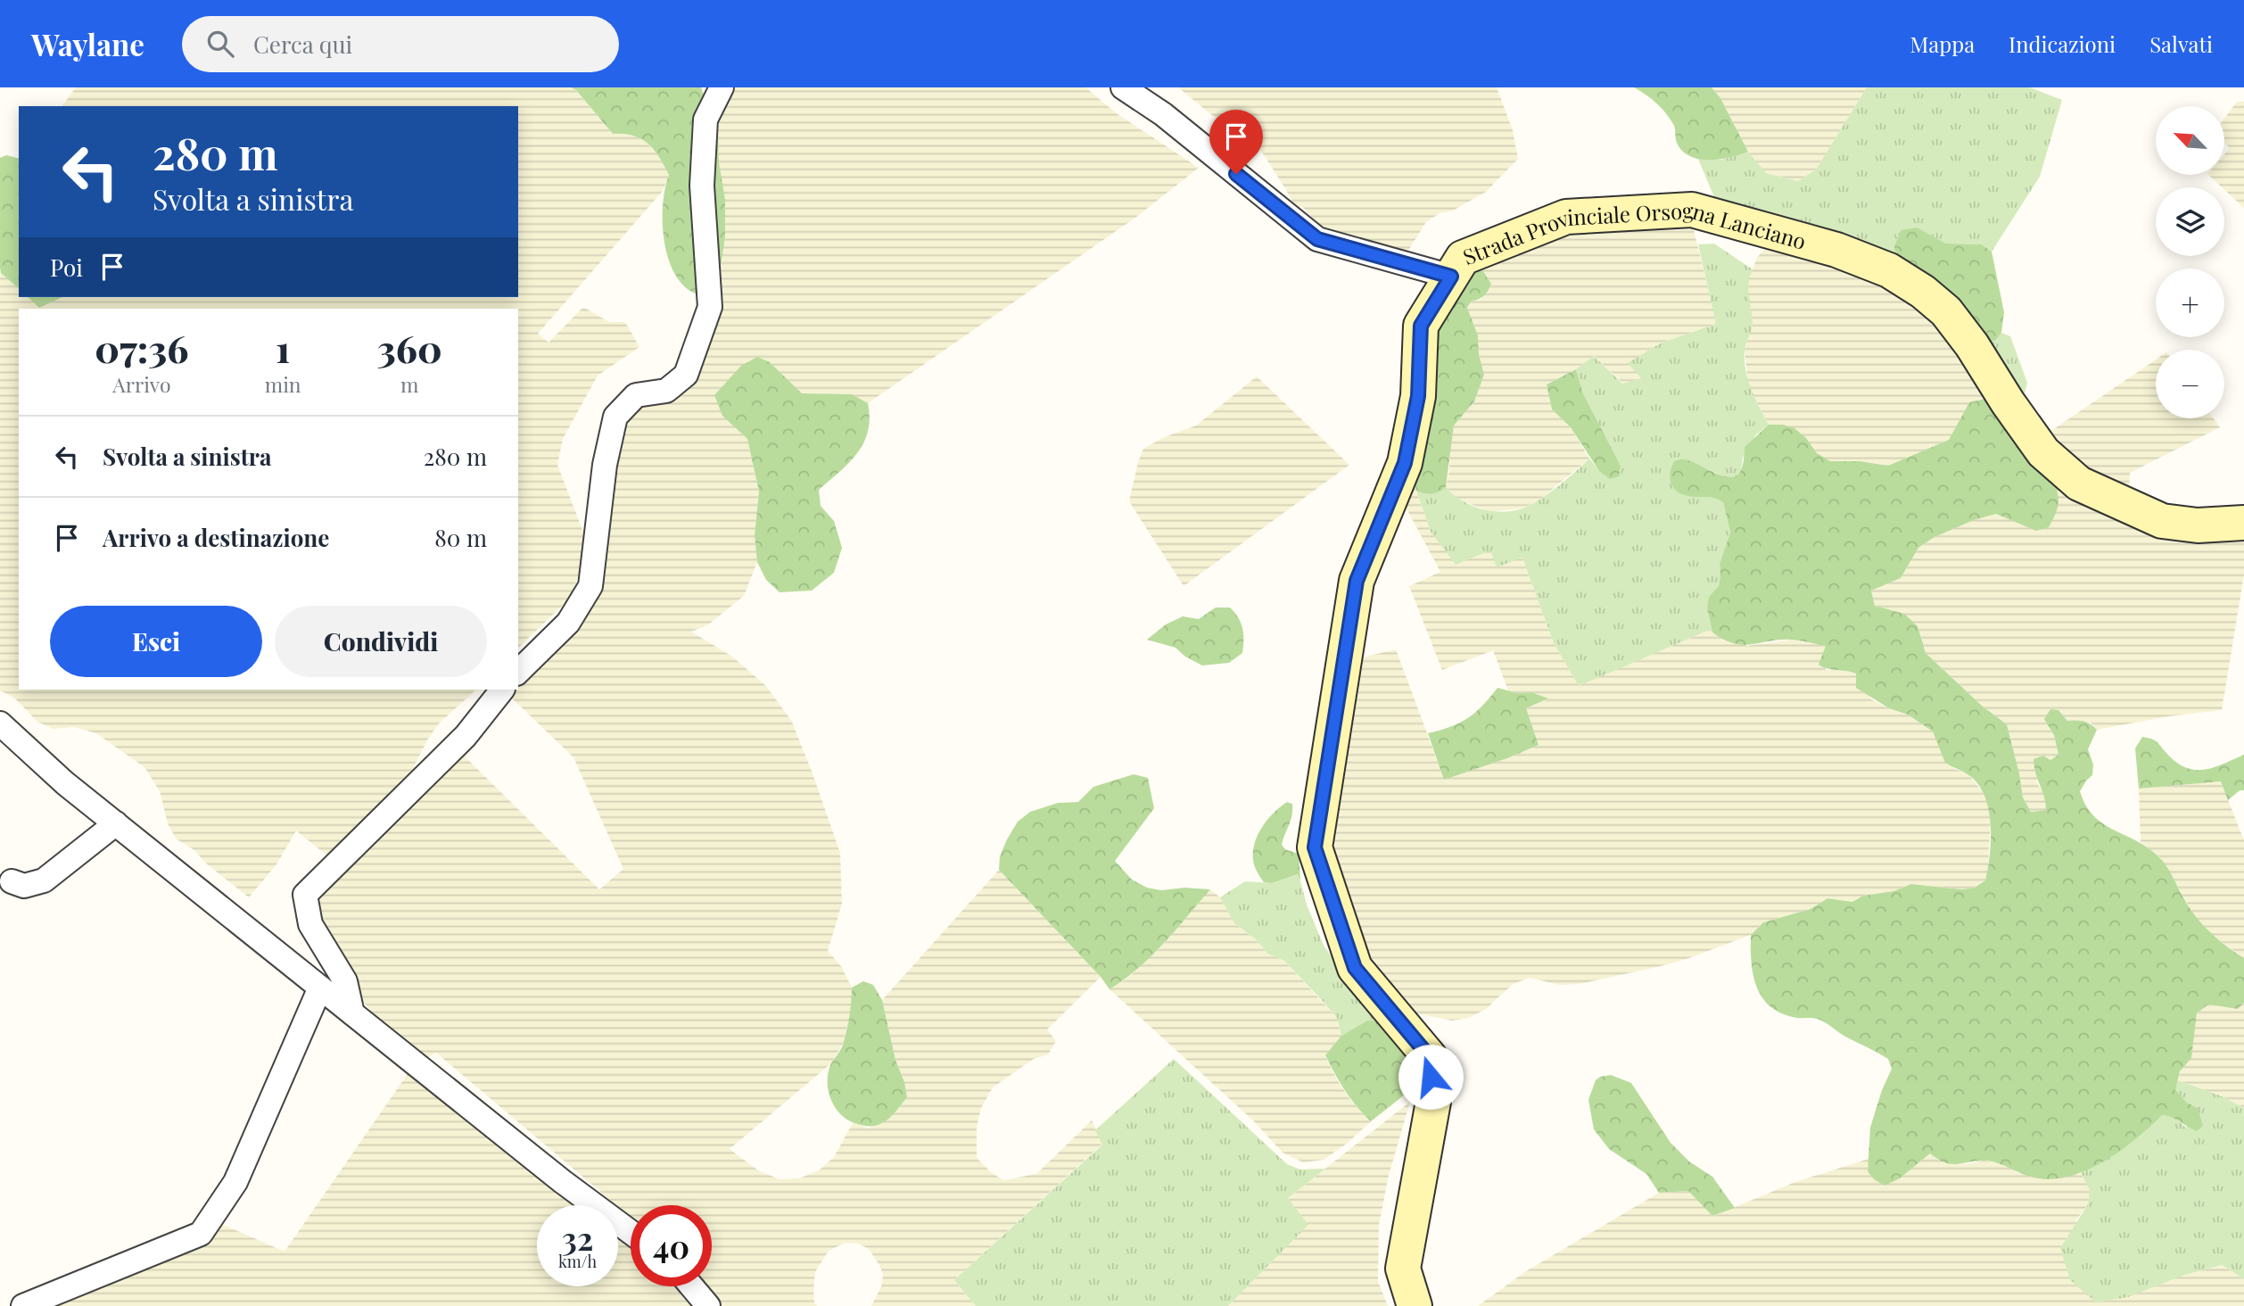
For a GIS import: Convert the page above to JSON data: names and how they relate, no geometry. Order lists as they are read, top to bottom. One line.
{"streets":{"street":["Strada Provinciale Orsogna Lanciano"]},"north":"top left","page":{"header":"Waylane","search":"Cerca qui","nav":["Mappa","Indicazioni","Salvati"],"map_buttons":["+","−"],"turn":["280 m","Svolta a sinistra"],"then":"Poi","eta":["07:36","Arrivo","1","min","360","m"],"list":[{"name":"Svolta a sinistra","value":"280 m"},{"name":"Arrivo a destinazione","value":"80 m"}],"buttons":["Esci","Condividi"],"speed":"32 km/h","limit":"40"}}
